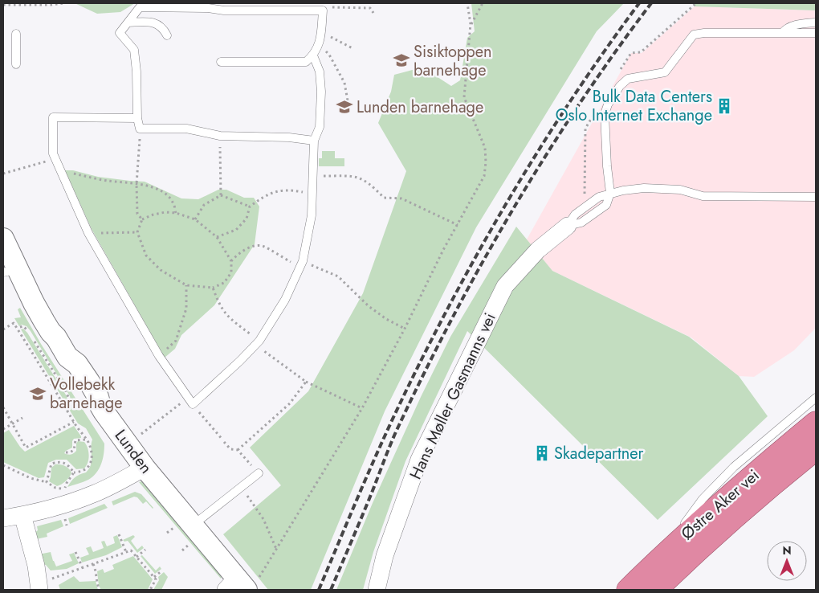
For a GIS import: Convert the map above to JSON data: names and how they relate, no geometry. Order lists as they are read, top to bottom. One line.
{"streets":{"highway":["Østre Aker vei"],"street":["Hans Møller Gasmanns vei","Lunden"]},"places":{"school or university":["Sisiktoppen barnehage","Lunden barnehage","Vollebekk barnehage"],"building":["Bulk Data Centers Oslo Internet Exchange","Skadepartner"]},"north":"top"}
